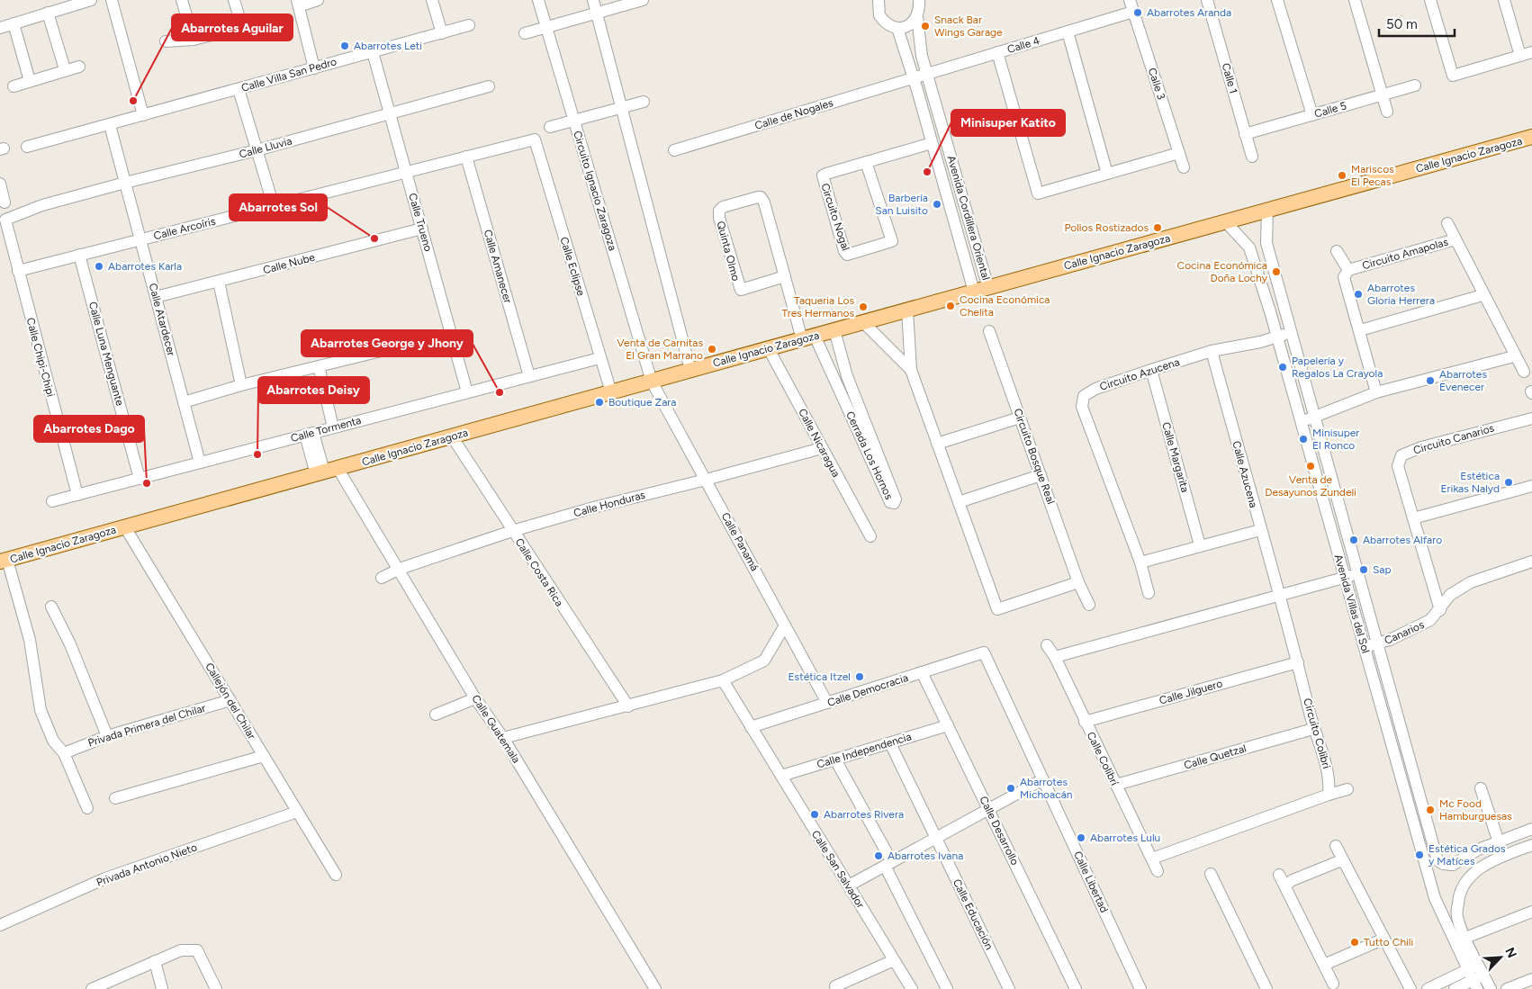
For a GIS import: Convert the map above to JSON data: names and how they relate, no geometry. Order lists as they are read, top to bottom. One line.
{"streets":{"main road":["Calle Ignacio Zaragoza"],"street":["Calle 4","Calle Villa San Pedro","Calle 1","Calle 3","Calle 5","Calle de Nogales","Calle Lluvia","Circuito Ignacio Zaragoza","Circuito Nogal","Avenida Cordillera Oriental","Calle Trueno","Calle Arcoíris","Quinta Olmo","Circuito Amapolas","Calle Nube","Calle Amanecer","Calle Eclipse","Calle Atardecer","Calle Luna Menguante","Calle Chipi-Chipi","Circuito Azucena","Calle Tormenta","Circuito Canarios","Calle Nicaragua","Cerrada Los Hornos","Circuito Bosque Real","Calle Margarita","Calle Azucena","Calle Honduras","Calle Panamá","Calle Costa Rica","Avenida Villas del Sol","Canarios","Calle Democracia","Calle Jilguero","Callejón del Chilar","Privada Primera del Chilar","Calle Guatemala","Circuito Colibri","Calle Independencia","Calle Quetzal","Calle Colibrí","Calle Desarrollo","Privada Antonio Nieto","Calle San Salvador","Calle Libertad","Calle Educación"]},"crossings":[["Calle 4","Calle 3"],["Calle 4","Calle de Nogales"],["Calle 4","Avenida Cordillera Oriental"],["Calle Villa San Pedro","Calle Trueno"],["Calle Villa San Pedro","Calle Atardecer"],["Calle 1","Calle 5"],["Calle de Nogales","Avenida Cordillera Oriental"],["Calle Lluvia","Calle Trueno"],["Calle Lluvia","Calle Atardecer"],["Calle Lluvia","Calle Chipi-Chipi"],["Calle Ignacio Zaragoza","Circuito Ignacio Zaragoza"],["Calle Ignacio Zaragoza","Avenida Cordillera Oriental"],["Calle Ignacio Zaragoza","Quinta Olmo"],["Calle Ignacio Zaragoza","Calle Eclipse"],["Calle Ignacio Zaragoza","Calle Nicaragua"],["Calle Ignacio Zaragoza","Cerrada Los Hornos"],["Calle Ignacio Zaragoza","Calle Panamá"],["Calle Ignacio Zaragoza","Calle Costa Rica"],["Calle Ignacio Zaragoza","Avenida Villas del Sol"],["Calle Ignacio Zaragoza","Callejón del Chilar"],["Calle Ignacio Zaragoza","Calle Guatemala"],["Circuito Ignacio Zaragoza","Calle Panamá"],["Circuito Nogal","Avenida Cordillera Oriental"],["Calle Trueno","Calle Arcoíris"],["Calle Trueno","Calle Nube"],["Calle Trueno","Calle Tormenta"],["Calle Arcoíris","Calle Amanecer"],["Calle Arcoíris","Calle Eclipse"],["Calle Arcoíris","Calle Atardecer"],["Calle Arcoíris","Calle Luna Menguante"],["Calle Arcoíris","Calle Chipi-Chipi"],["Quinta Olmo","Cerrada Los Hornos"],["Calle Nube","Calle Atardecer"],["Calle Amanecer","Calle Tormenta"],["Calle Eclipse","Calle Tormenta"],["Calle Atardecer","Calle Tormenta"],["Calle Luna Menguante","Calle Tormenta"],["Calle Chipi-Chipi","Calle Tormenta"],["Circuito Azucena","Calle Margarita"],["Circuito Azucena","Calle Azucena"],["Circuito Azucena","Avenida Villas del Sol"],["Calle Tormenta","Calle Guatemala"],["Circuito Canarios","Canarios"],["Calle Nicaragua","Calle Honduras"],["Calle Azucena","Circuito Colibri"],["Calle Honduras","Calle Panamá"],["Calle Honduras","Calle Costa Rica"],["Calle Honduras","Calle Guatemala"],["Calle Panamá","Calle Democracia"],["Avenida Villas del Sol","Canarios"],["Calle Democracia","Calle Desarrollo"],["Calle Democracia","Calle San Salvador"],["Calle Democracia","Calle Libertad"],["Calle Jilguero","Circuito Colibri"],["Calle Jilguero","Calle Colibrí"],["Callejón del Chilar","Privada Primera del Chilar"],["Callejón del Chilar","Privada Antonio Nieto"],["Circuito Colibri","Calle Quetzal"],["Calle Independencia","Calle Desarrollo"],["Calle Independencia","Calle San Salvador"],["Calle Independencia","Calle Educación"],["Calle Quetzal","Calle Colibrí"]],"places":["Abarrotes Aranda","Snack Bar Wings Garage","Abarrotes Leti","Abarrotes Aguilar","Minisuper Katito","Mariscos El Pecas","Barbería San Luisito","Pollos Rostizados","Abarrotes Sol","Abarrotes Karla","Cocina Económica Doña Lochy","Abarrotes Gloria Herrera","Cocina Económica Chelita","Taqueria Los Tres Hermanos","Venta de Carnitas El Gran Marrano","Papelería y Regalos La Crayola","Abarrotes Evenecer","Abarrotes George y Jhony","Boutique Zara","Minisuper El Ronco","Abarrotes Deisy","Venta de Desayunos Zundeli","Estética Erikas Nalyd","Abarrotes Dago","Abarrotes Alfaro","Sap","Estética Itzel","Abarrotes Michoacán","Mc Food Hamburguesas","Abarrotes Rivera","Abarrotes Lulu","Estética Grados y Matíces","Abarrotes Ivana","Tutto Chili"],"scale_bar":"50 m","north":"top right"}
